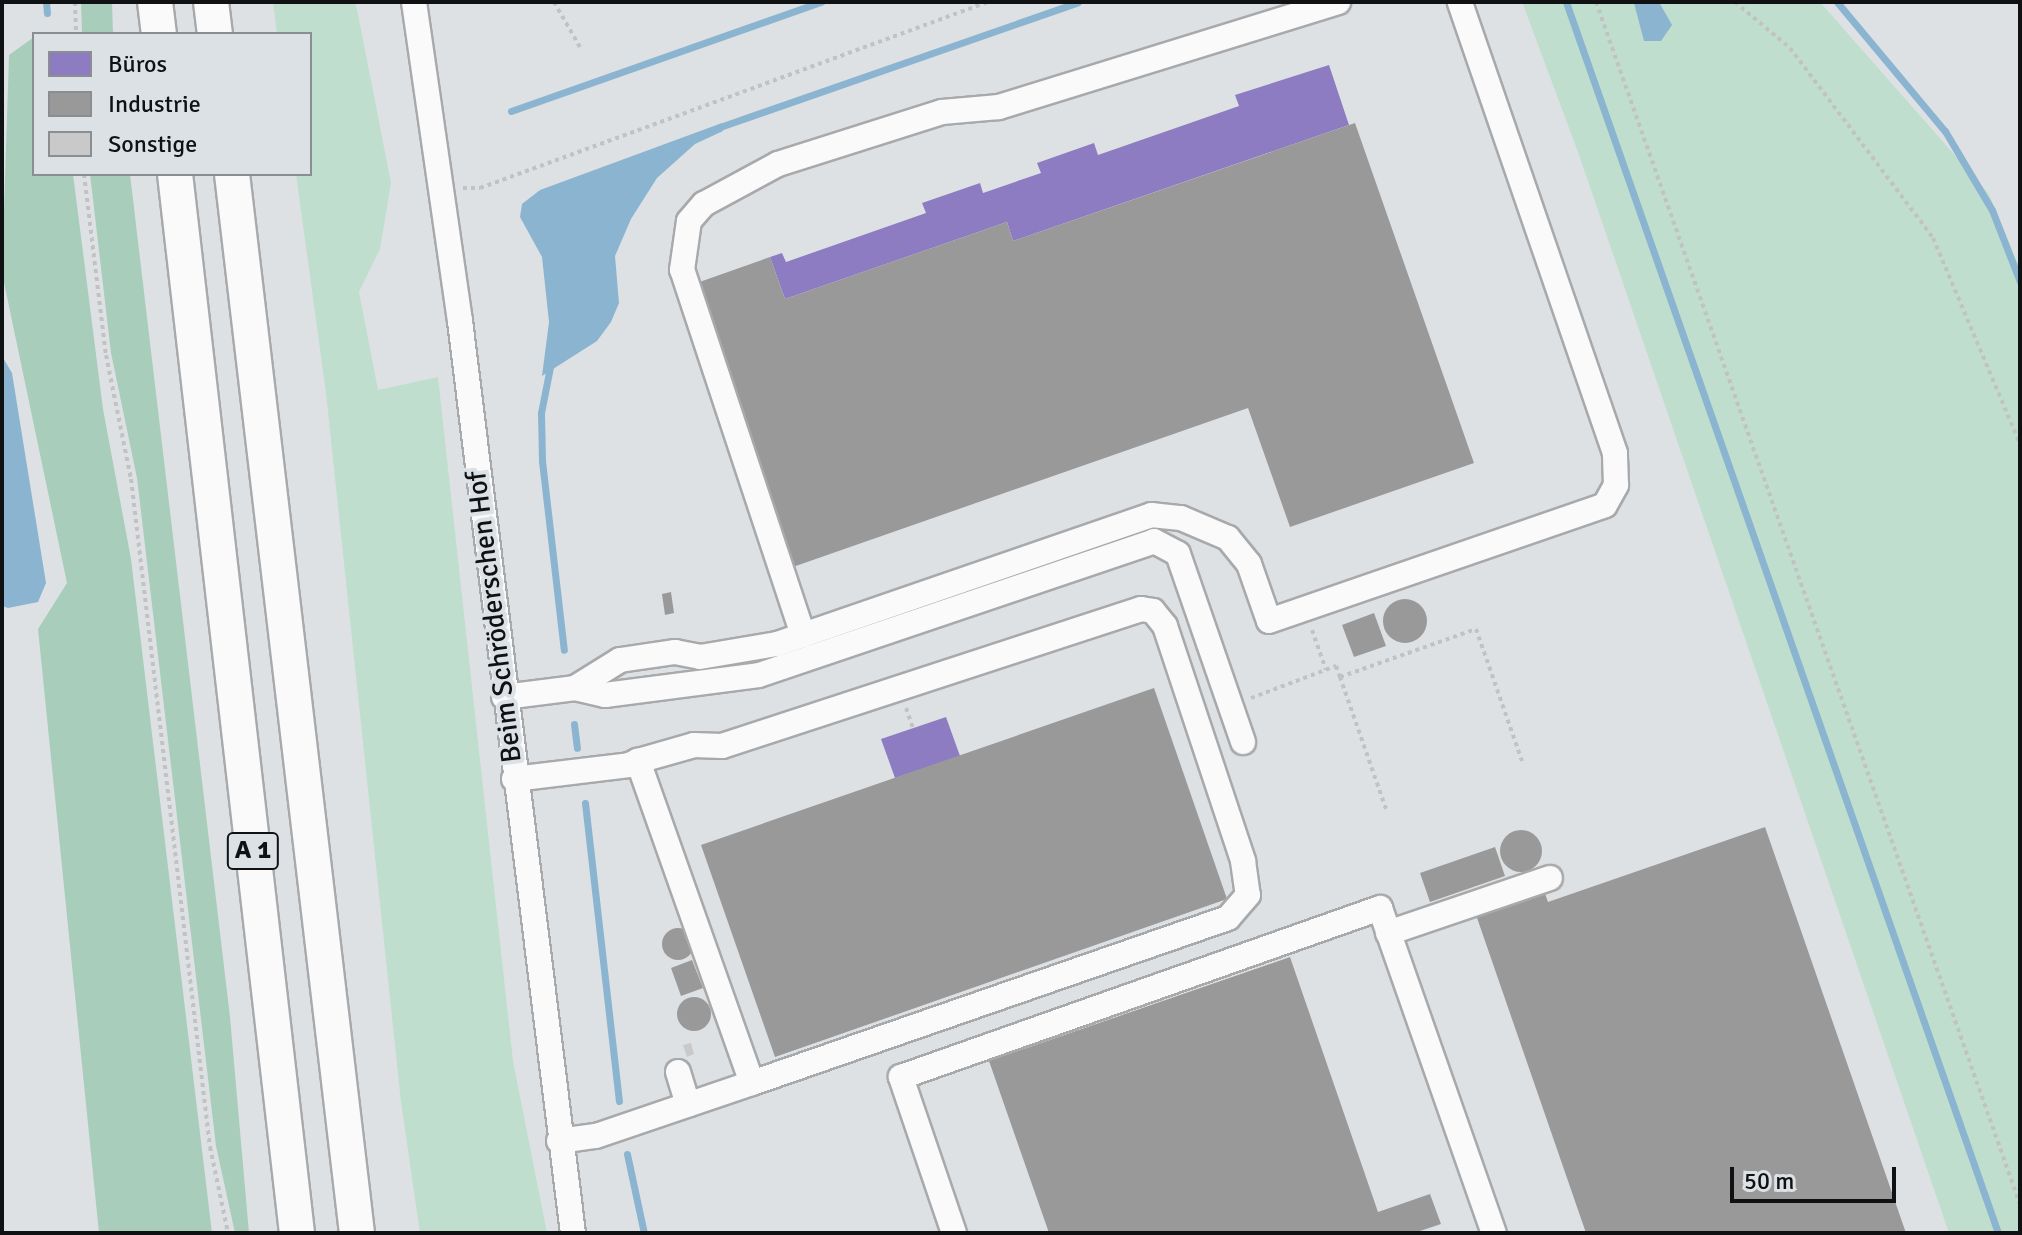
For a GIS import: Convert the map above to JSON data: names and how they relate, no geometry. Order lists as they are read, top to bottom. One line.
{"streets":{"highway":["A 1"],"street":["Beim Schröderschen Hof"]},"legend":["Büros","Industrie","Sonstige"],"scale_bar":"50 m"}
